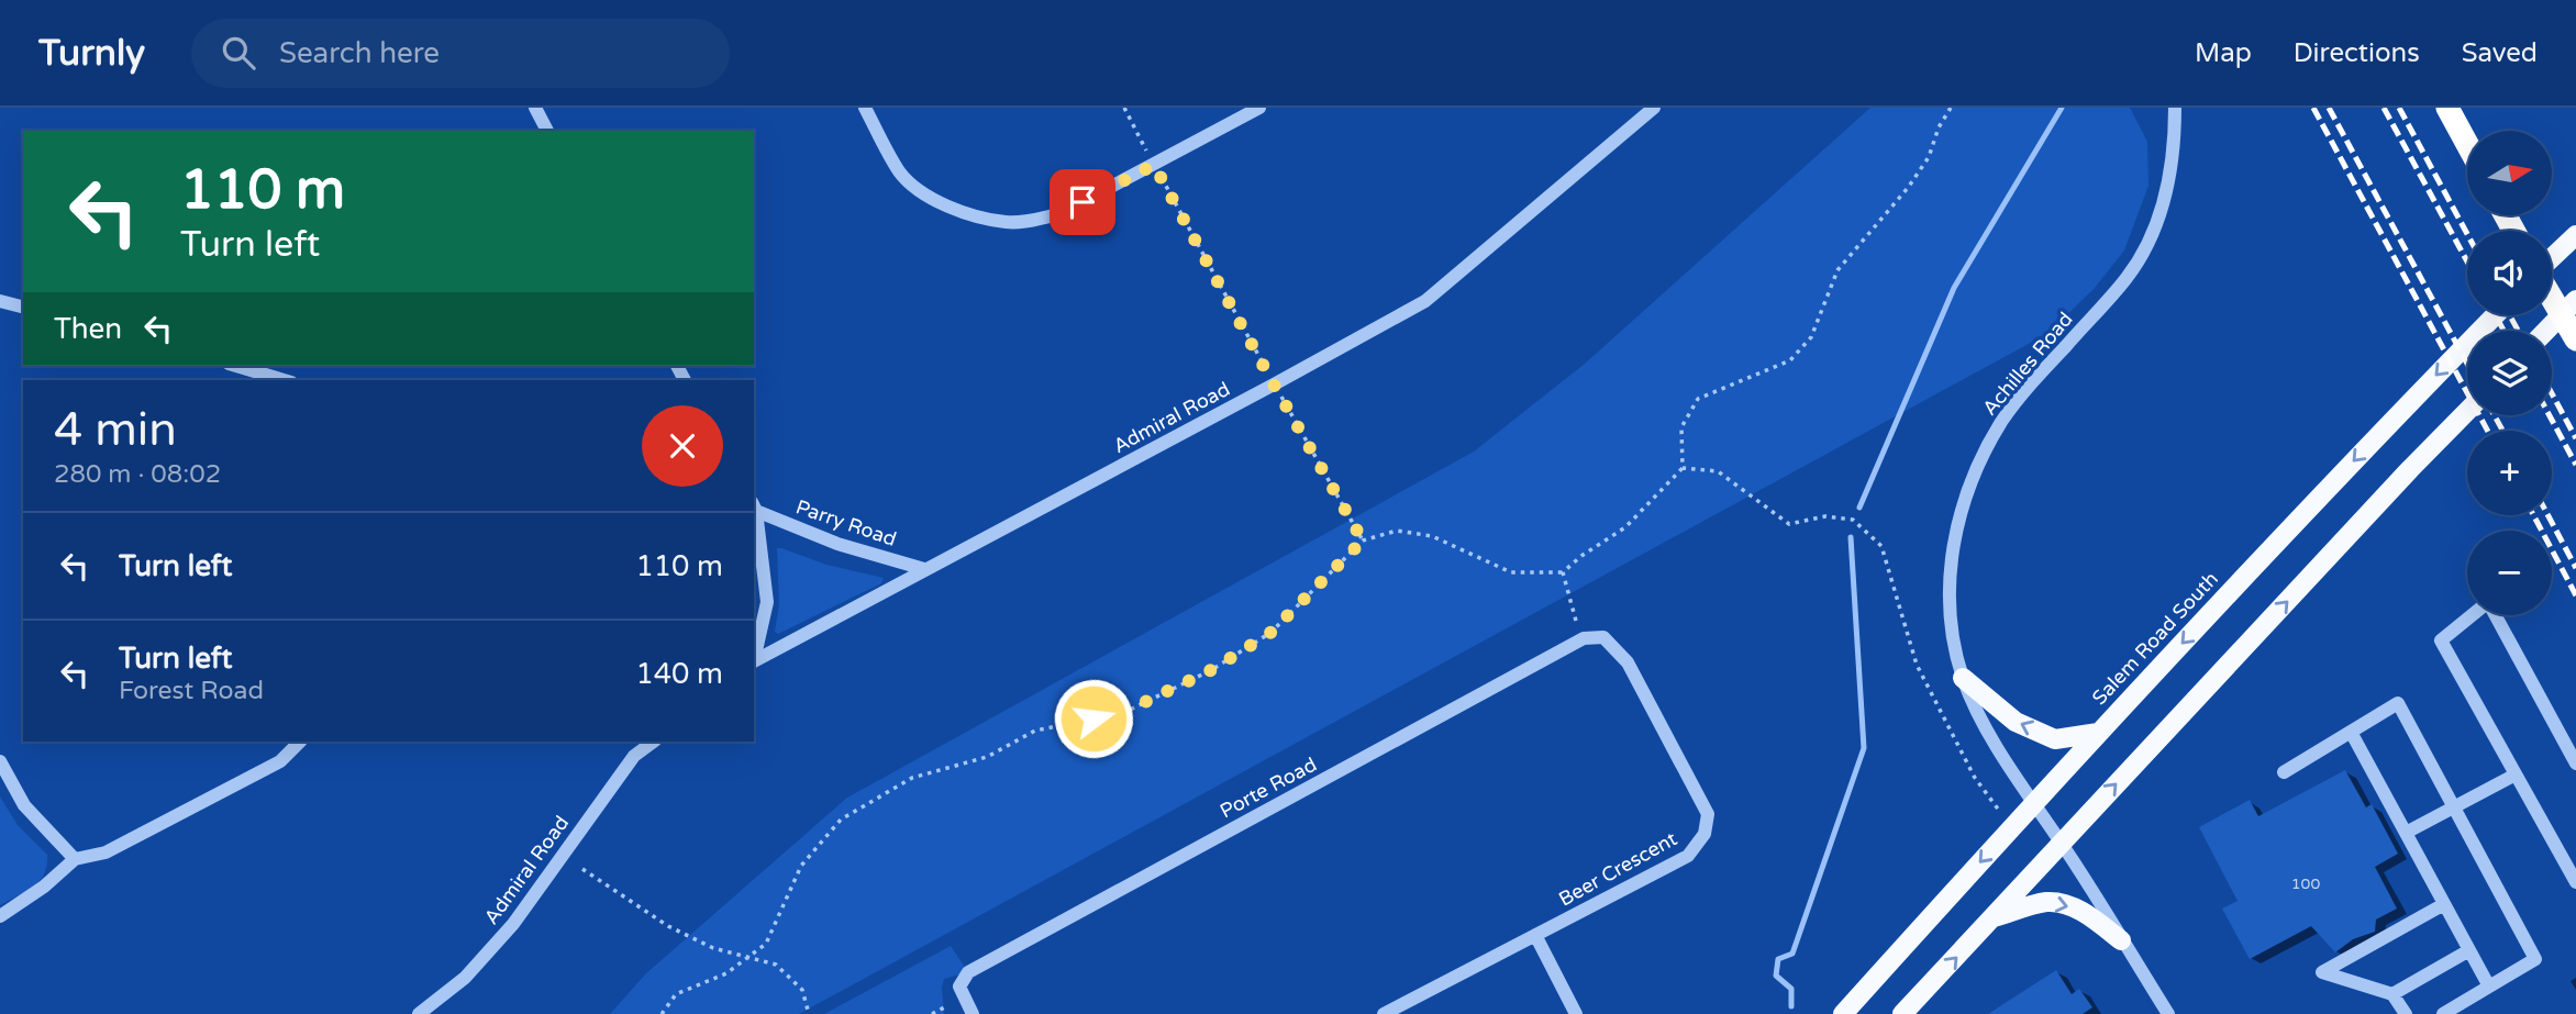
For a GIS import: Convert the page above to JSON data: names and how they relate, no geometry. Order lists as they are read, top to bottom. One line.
{"streets":{"main road":["Salem Road South"],"street":["Achilles Road","Admiral Road","Parry Road","Porte Road","Beer Crescent"]},"crossings":[["Achilles Road","Salem Road South"],["Admiral Road","Parry Road"],["Porte Road","Beer Crescent"]],"house_numbers":["100"],"north":"right","page":{"header":"Turnly","search":"Search here","nav":["Map","Directions","Saved"],"map_buttons":["+","−"],"turn":["110 m","Turn left"],"then":"Then","heading":["4 min","280 m · 08:02"],"list":[{"name":"Turn left","value":"110 m"},{"name":"Turn left","note":"Forest Road","value":"140 m"}]}}
